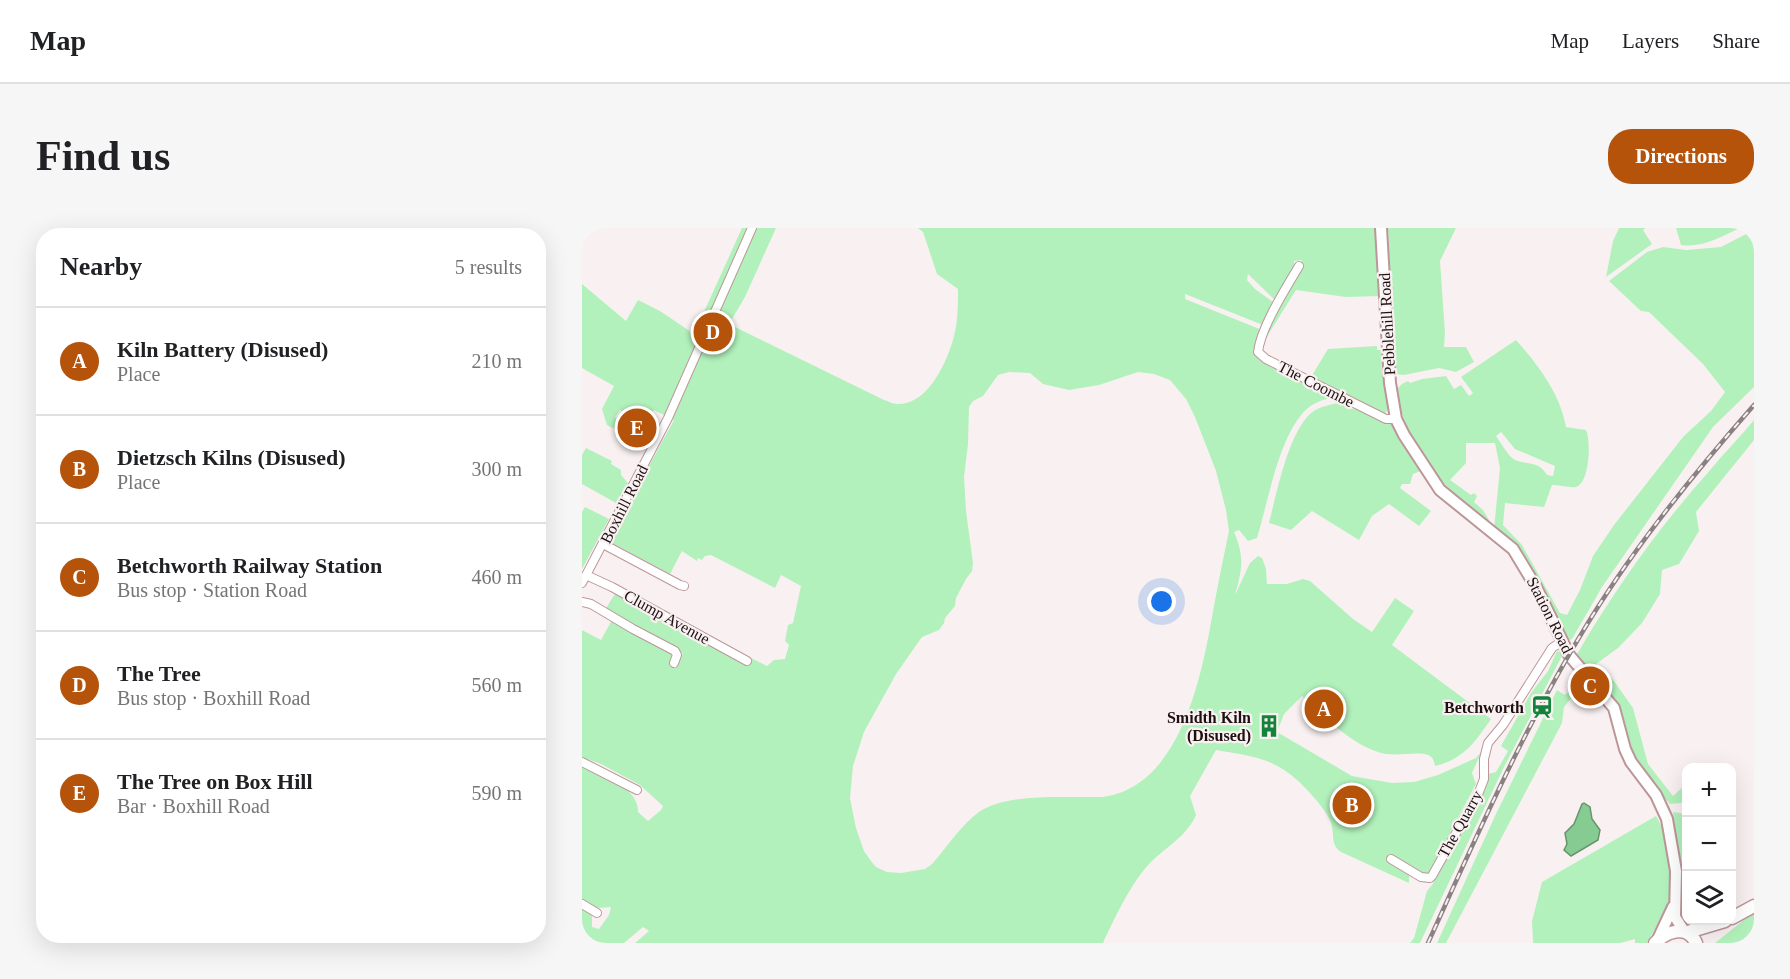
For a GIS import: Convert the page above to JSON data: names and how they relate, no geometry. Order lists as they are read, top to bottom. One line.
{"streets":{"main road":["Pebblehill Road","Station Road"],"street":["The Coombe","Boxhill Road","Clump Avenue","The Quarry"]},"crossings":[["Pebblehill Road","The Coombe"],["Pebblehill Road","Station Road"],["The Coombe","Station Road"],["Boxhill Road","Clump Avenue"],["Station Road","The Quarry"]],"places":{"station":["Betchworth"],"building":["Smidth Kiln (Disused)"]},"page":{"header":"Map","nav":["Map","Layers","Share"],"buttons":"Directions","title":"Find us","heading":["Nearby","5 results"],"list":[{"mark":"A","name":"Kiln Battery (Disused)","note":"Place","value":"210 m"},{"mark":"B","name":"Dietzsch Kilns (Disused)","note":"Place","value":"300 m"},{"mark":"C","name":"Betchworth Railway Station","note":"Bus stop · Station Road","value":"460 m"},{"mark":"D","name":"The Tree","note":"Bus stop · Boxhill Road","value":"560 m"},{"mark":"E","name":"The Tree on Box Hill","note":"Bar · Boxhill Road","value":"590 m"}],"pins":["D","E","C","A","B"],"map_buttons":["+","−"]}}
